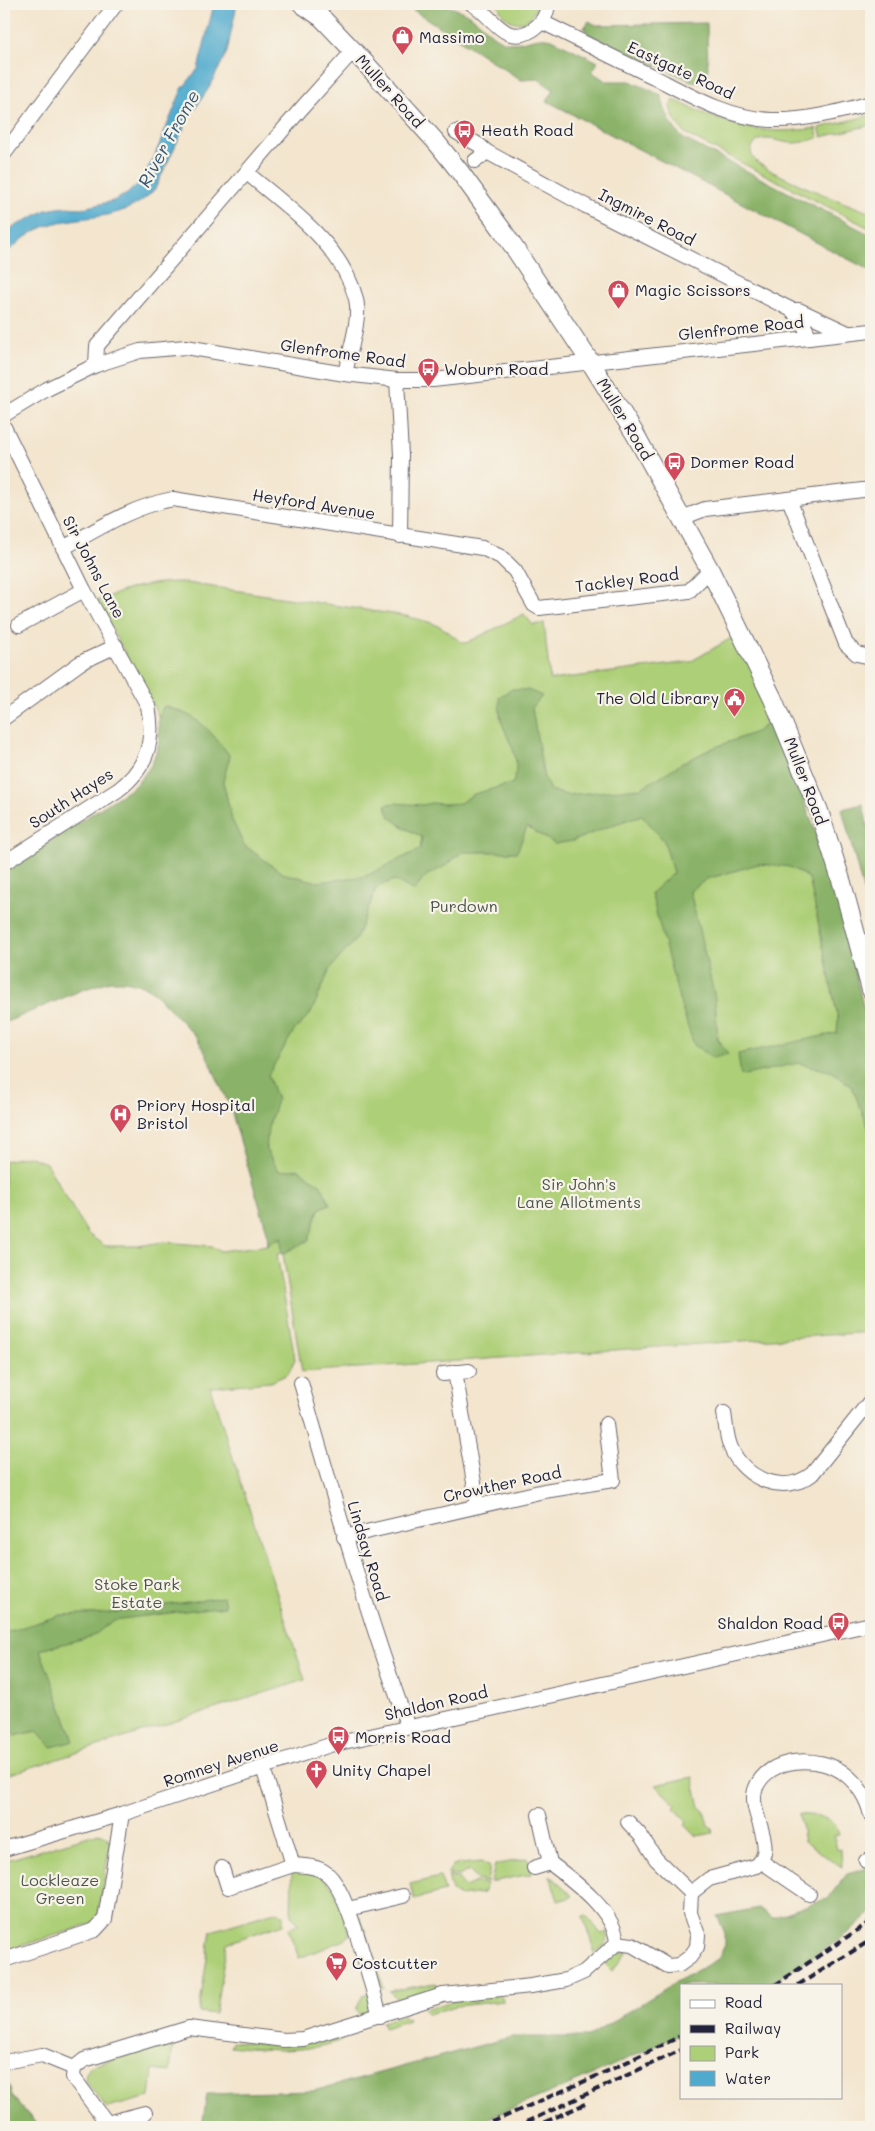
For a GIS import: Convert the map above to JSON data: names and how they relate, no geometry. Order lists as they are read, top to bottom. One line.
{"streets":{"main road":["Muller Road"],"street":["Eastgate Road","Ingmire Road","Glenfrome Road","Heyford Avenue","Sir Johns Lane","Tackley Road","South Hayes","Crowther Road","Lindsay Road","Shaldon Road","Romney Avenue"]},"crossings":[["Muller Road","Glenfrome Road"],["Muller Road","Tackley Road"],["Ingmire Road","Glenfrome Road"],["Heyford Avenue","Sir Johns Lane"],["Heyford Avenue","Tackley Road"],["Sir Johns Lane","South Hayes"],["Crowther Road","Lindsay Road"],["Lindsay Road","Shaldon Road"],["Shaldon Road","Romney Avenue"]],"water":["River Frome"],"parks":["Purdown","Sir John's Lane Allotments","Stoke Park Estate","Lockleaze Green"],"places":{"shop":["Massimo","Magic Scissors"],"bus stop":["Heath Road","Woburn Road","Dormer Road","Shaldon Road","Morris Road"],"public building":["The Old Library"],"hospital":["Priory Hospital Bristol"],"church":["Unity Chapel"],"supermarket":["Costcutter"]},"legend":["Road","Railway","Park","Water"]}
